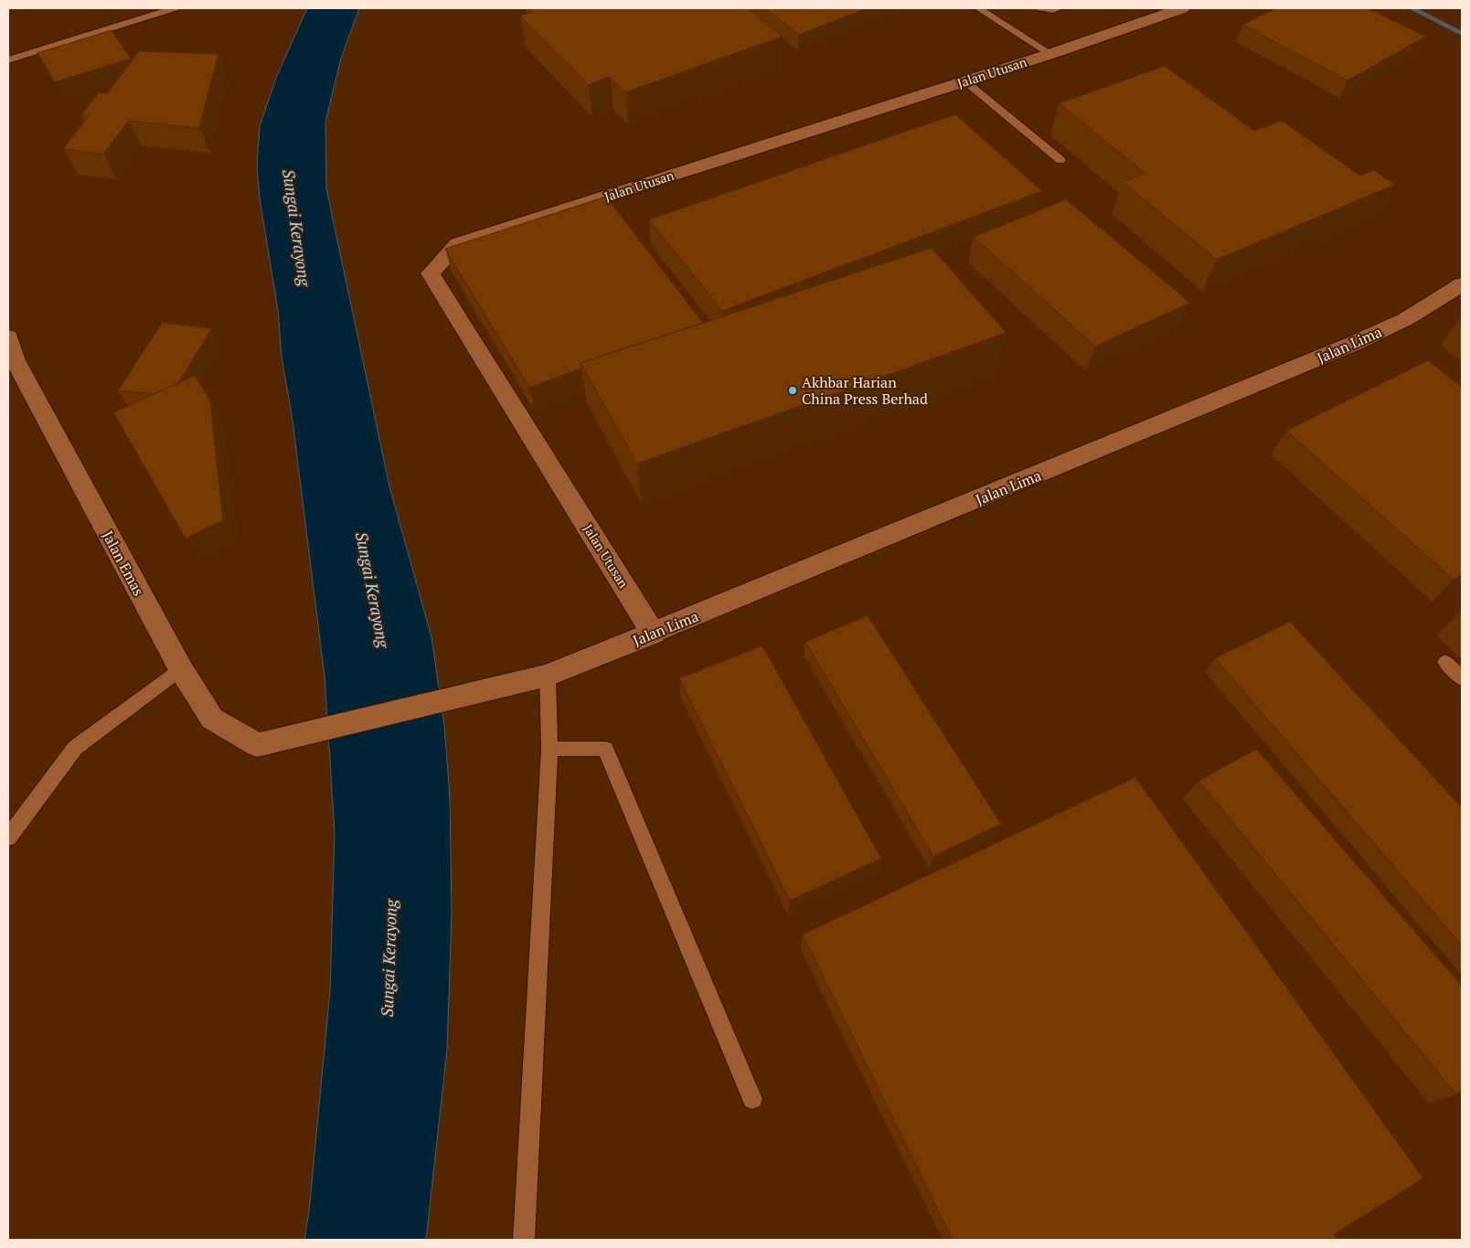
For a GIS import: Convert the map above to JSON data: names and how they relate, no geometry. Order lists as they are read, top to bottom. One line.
{"streets":{"street":["Jalan Utusan","Jalan Lima","Jalan Emas"]},"crossings":[["Jalan Utusan","Jalan Lima"],["Jalan Lima","Jalan Emas"]],"water":["Sungai Kerayong"],"places":["Akhbar Harian China Press Berhad"]}
